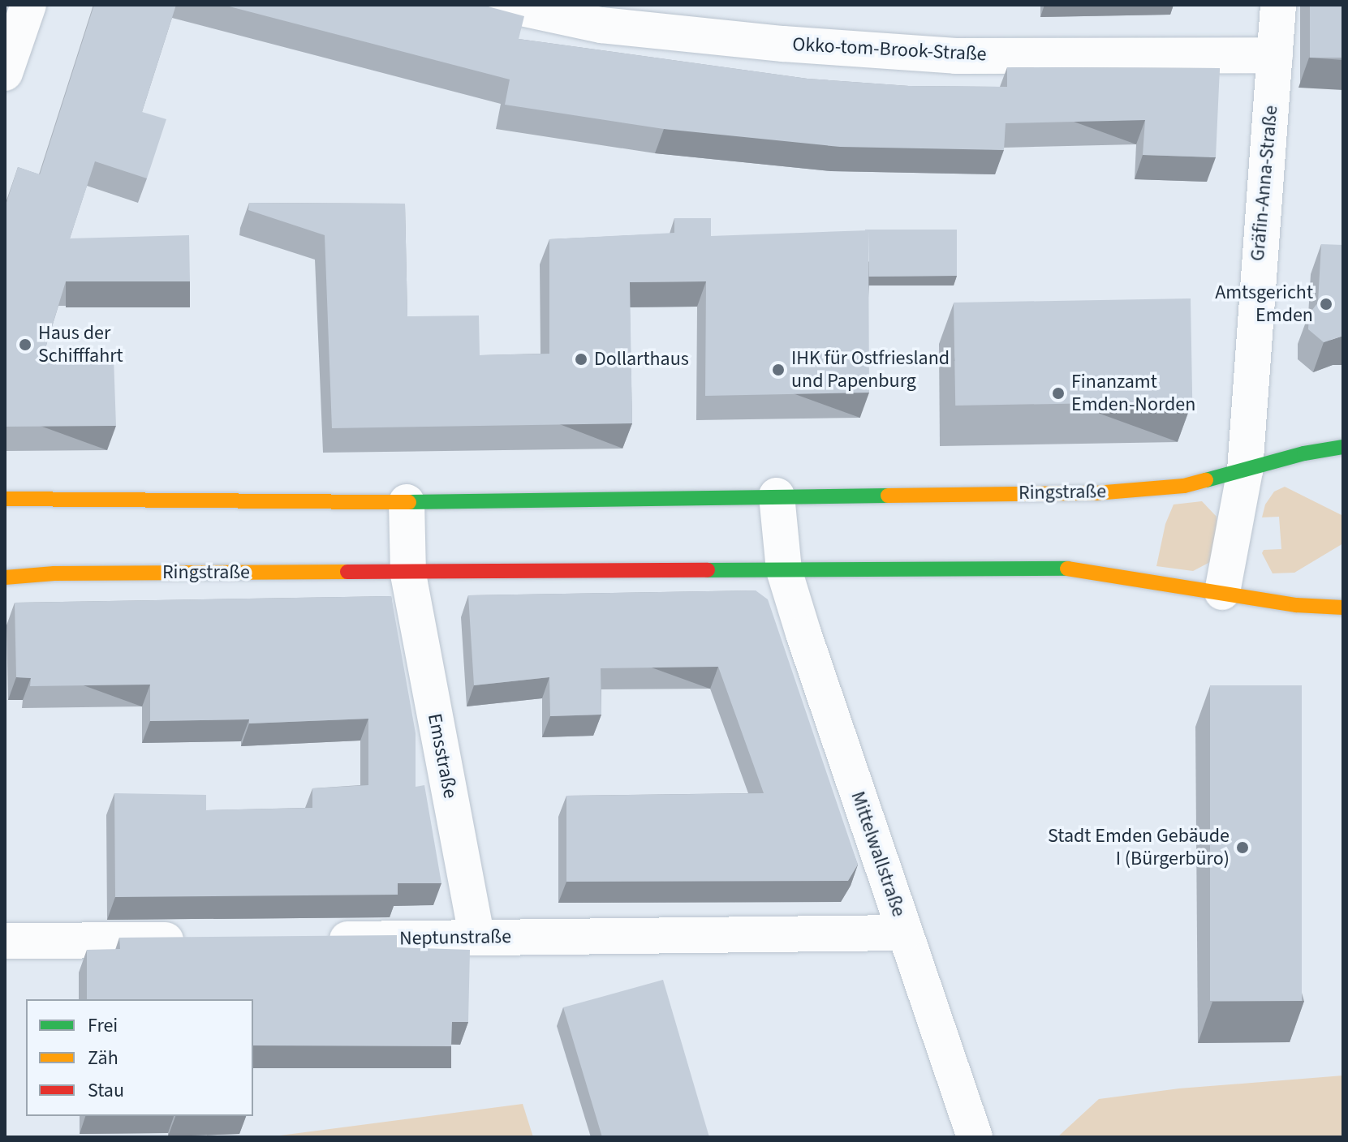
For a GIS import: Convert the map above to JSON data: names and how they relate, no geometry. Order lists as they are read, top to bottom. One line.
{"streets":{"street":["Okko-tom-Brook-Straße","Gräfin-Anna-Straße","Ringstraße","Emsstraße","Mittelwallstraße","Neptunstraße"]},"crossings":[["Okko-tom-Brook-Straße","Gräfin-Anna-Straße"],["Gräfin-Anna-Straße","Ringstraße"],["Ringstraße","Emsstraße"],["Ringstraße","Mittelwallstraße"],["Emsstraße","Neptunstraße"],["Mittelwallstraße","Neptunstraße"]],"places":["Amtsgericht Emden","Haus der Schifffahrt","Dollarthaus","IHK für Ostfriesland und Papenburg","Finanzamt Emden-Norden","Stadt Emden Gebäude I (Bürgerbüro)"],"legend":["Frei","Zäh","Stau"]}
